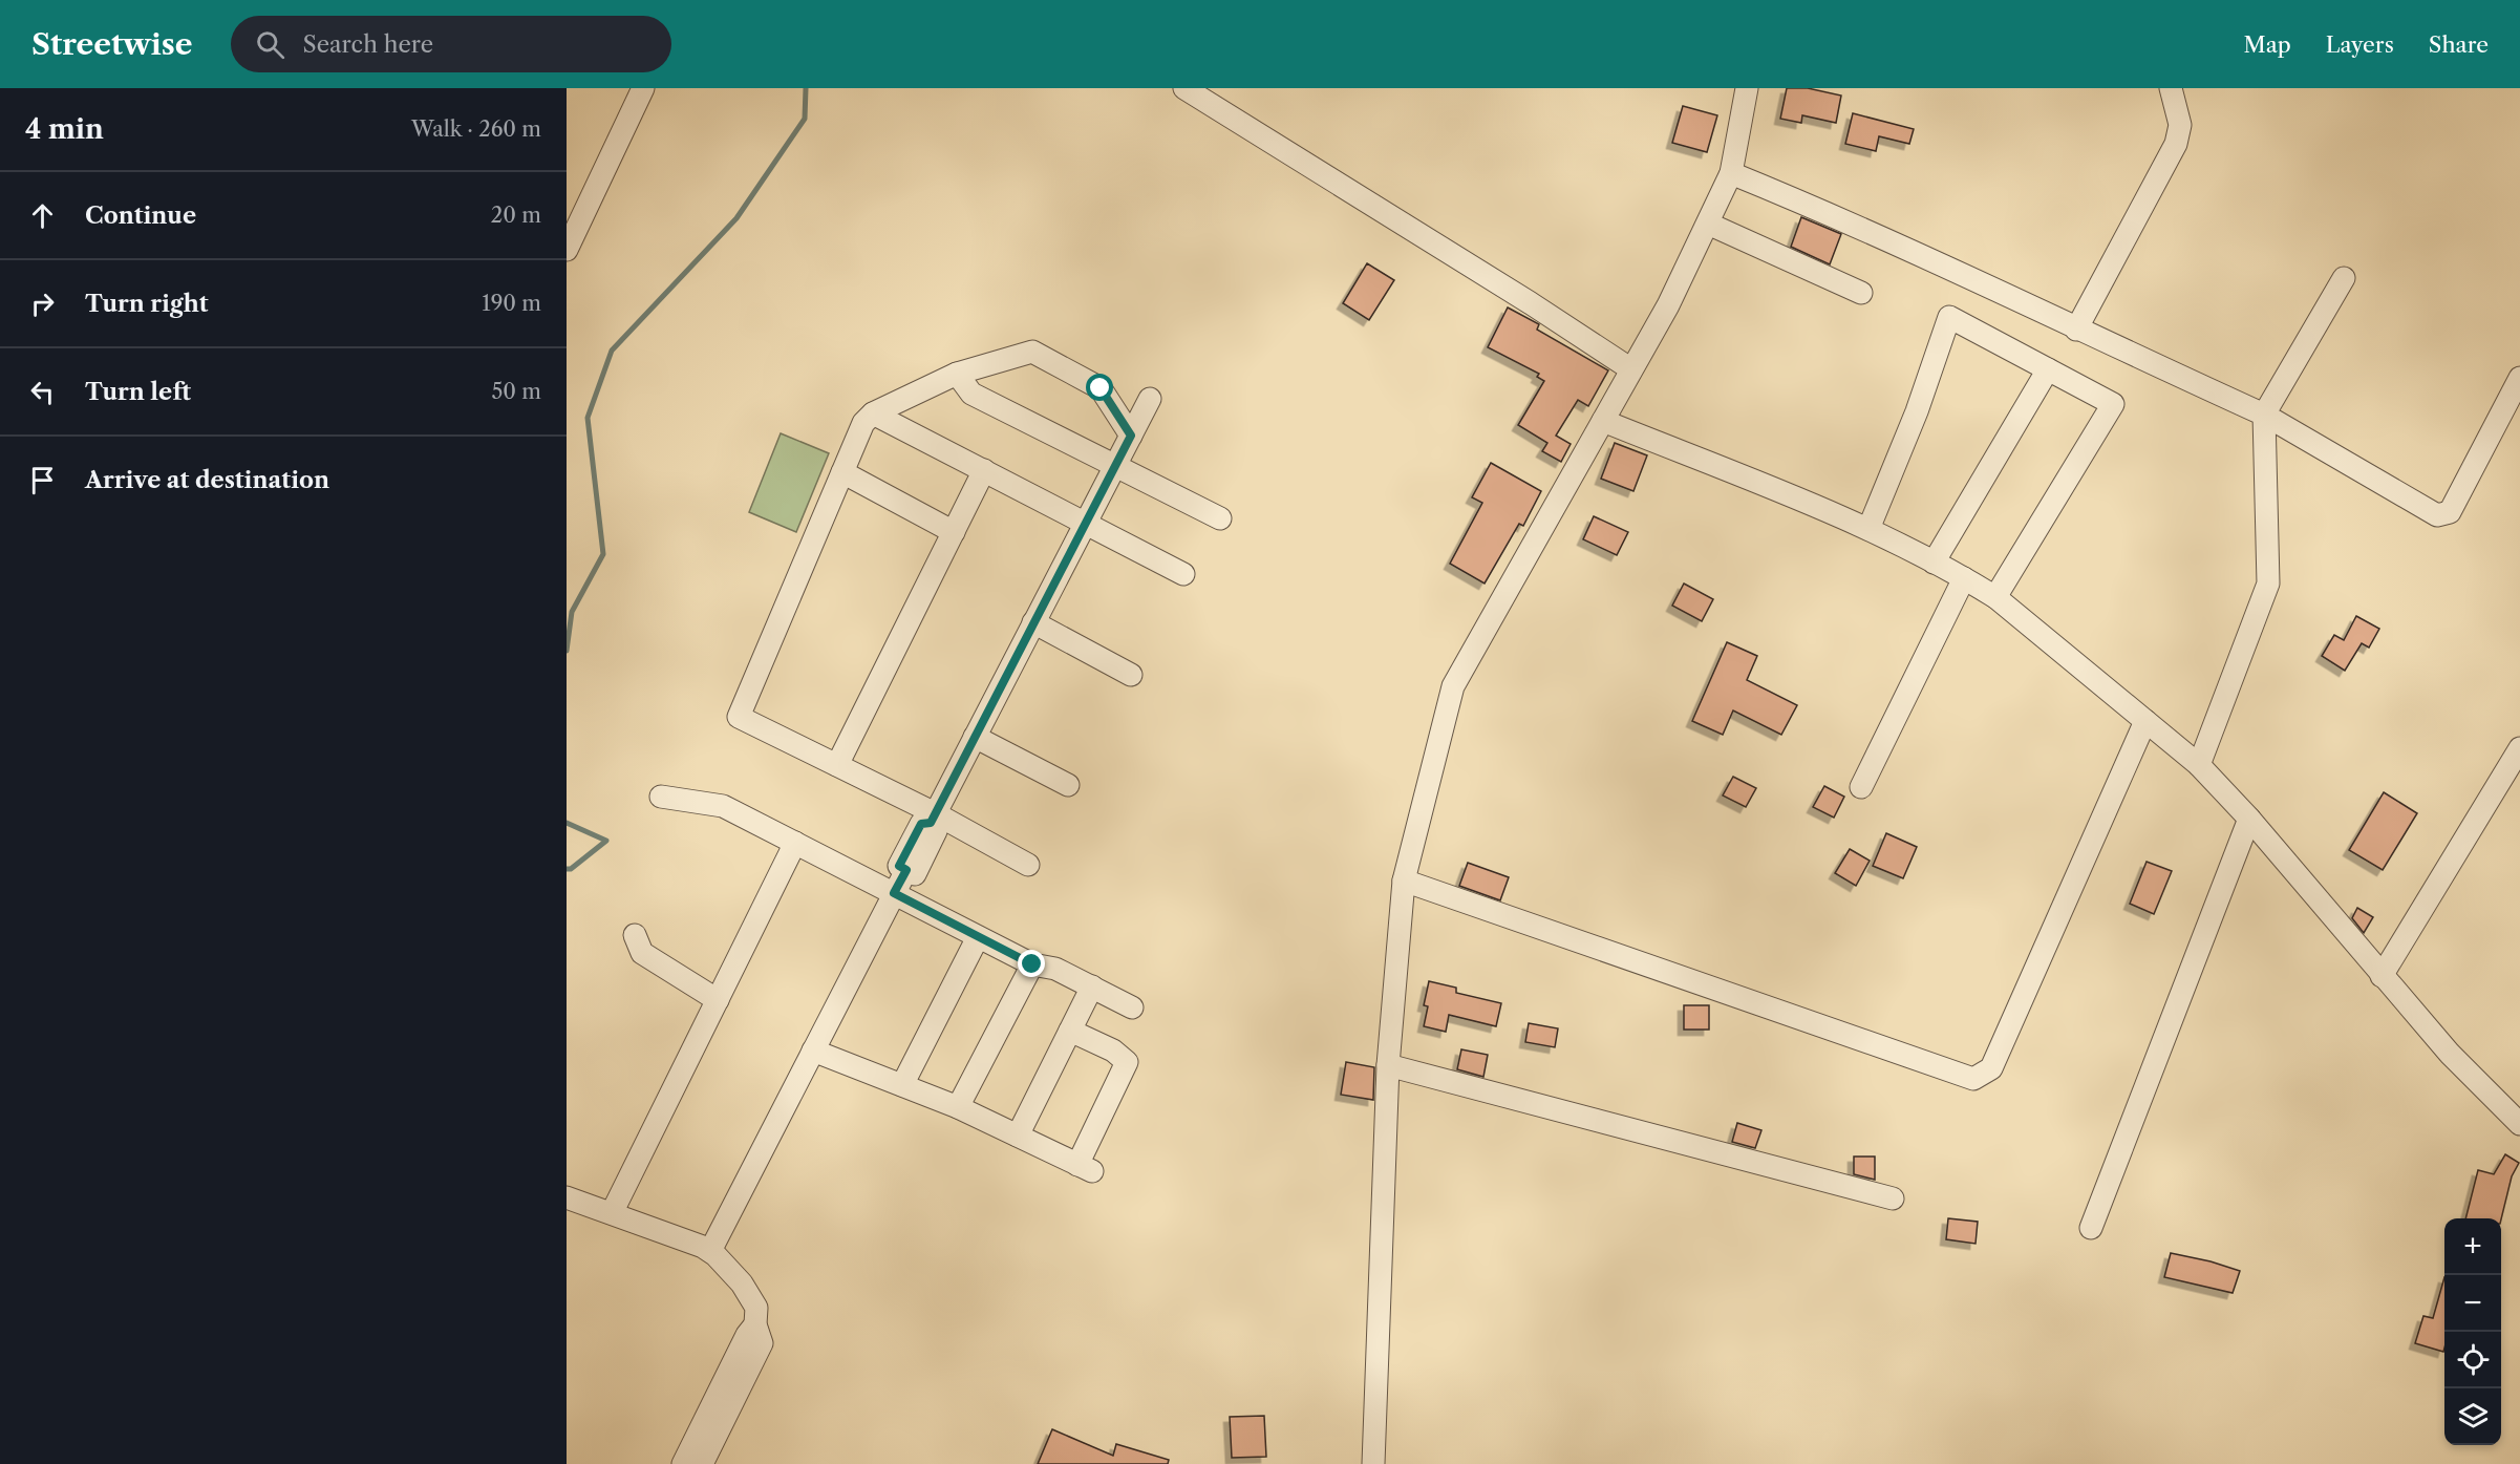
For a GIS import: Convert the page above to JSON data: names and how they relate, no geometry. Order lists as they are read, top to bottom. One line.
{"page":{"header":"Streetwise","search":"Search here","nav":["Map","Layers","Share"],"heading":["4 min","Walk · 260 m"],"list":[["Continue","20 m"],["Turn right","190 m"],["Turn left","50 m"],"Arrive at destination"],"map_buttons":["+","−"]}}
